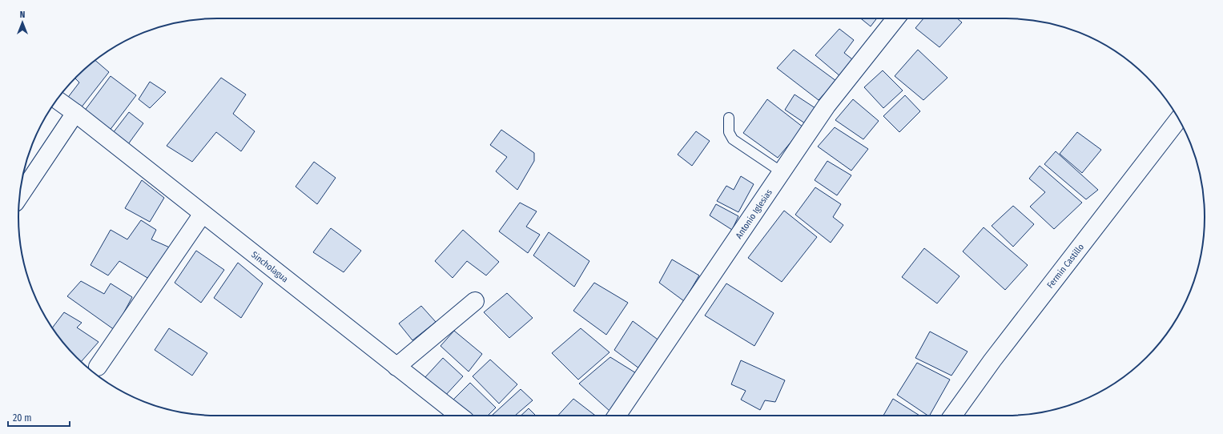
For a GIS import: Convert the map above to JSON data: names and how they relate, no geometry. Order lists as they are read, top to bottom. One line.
{"streets":{"street":["Antonio Iglesias","Fermin Castillo","Sincholagua"]},"scale_bar":"20 m","north":"top"}
